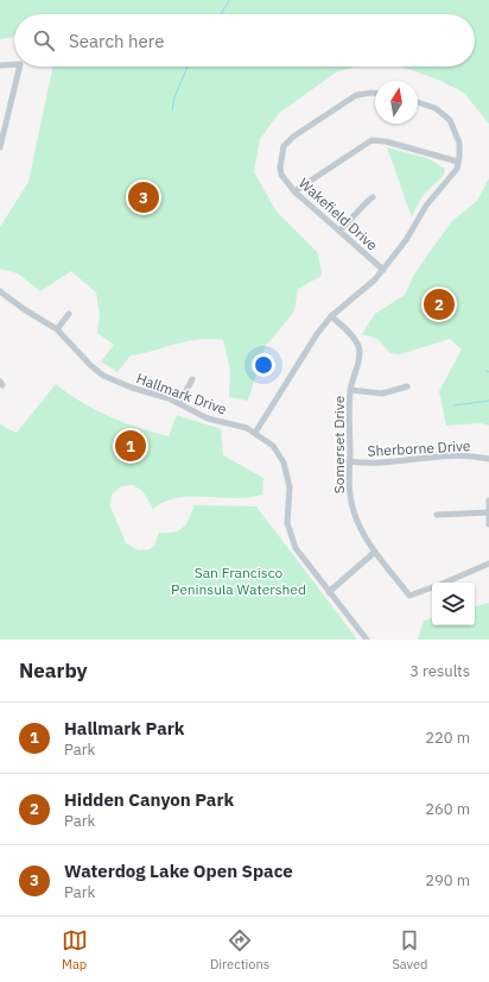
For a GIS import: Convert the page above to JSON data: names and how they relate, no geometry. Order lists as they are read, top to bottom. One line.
{"streets":{"street":["Wakefield Drive","Hallmark Drive","Somerset Drive","Sherborne Drive"]},"crossings":[["Wakefield Drive","Hallmark Drive"],["Wakefield Drive","Somerset Drive"],["Somerset Drive","Sherborne Drive"]],"parks":["San Francisco Peninsula Watershed"],"north":"top","page":{"search":"Search here","pins":["3","2","1"],"heading":["Nearby","3 results"],"list":[{"mark":"1","name":"Hallmark Park","note":"Park","value":"220 m"},{"mark":"2","name":"Hidden Canyon Park","note":"Park","value":"260 m"},{"mark":"3","name":"Waterdog Lake Open Space","note":"Park","value":"290 m"}],"nav":["Map","Directions","Saved"]}}
